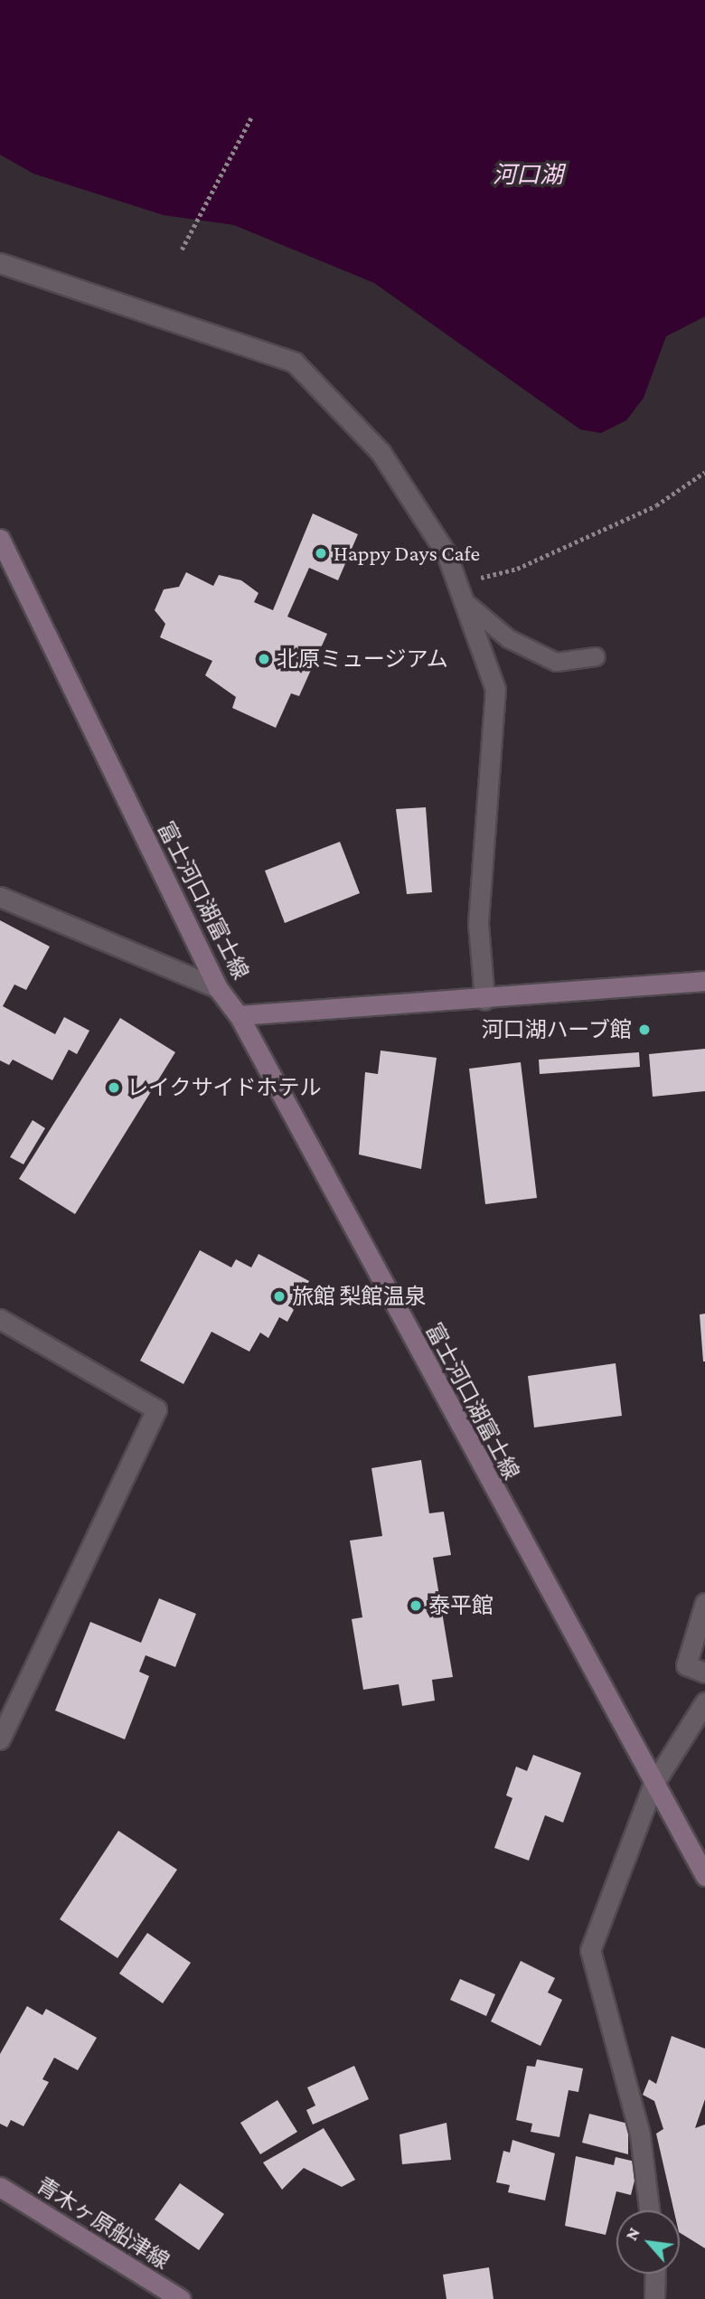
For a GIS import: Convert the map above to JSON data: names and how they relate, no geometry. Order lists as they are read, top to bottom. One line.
{"streets":{"main road":["富士河口湖富士線","青木ヶ原船津線"]},"water":["河口湖"],"places":["Happy Days Cafe","北原ミュージアム","河口湖ハーブ館","レイクサイドホテル","旅館 梨館温泉","泰平館"],"north":"top left"}
